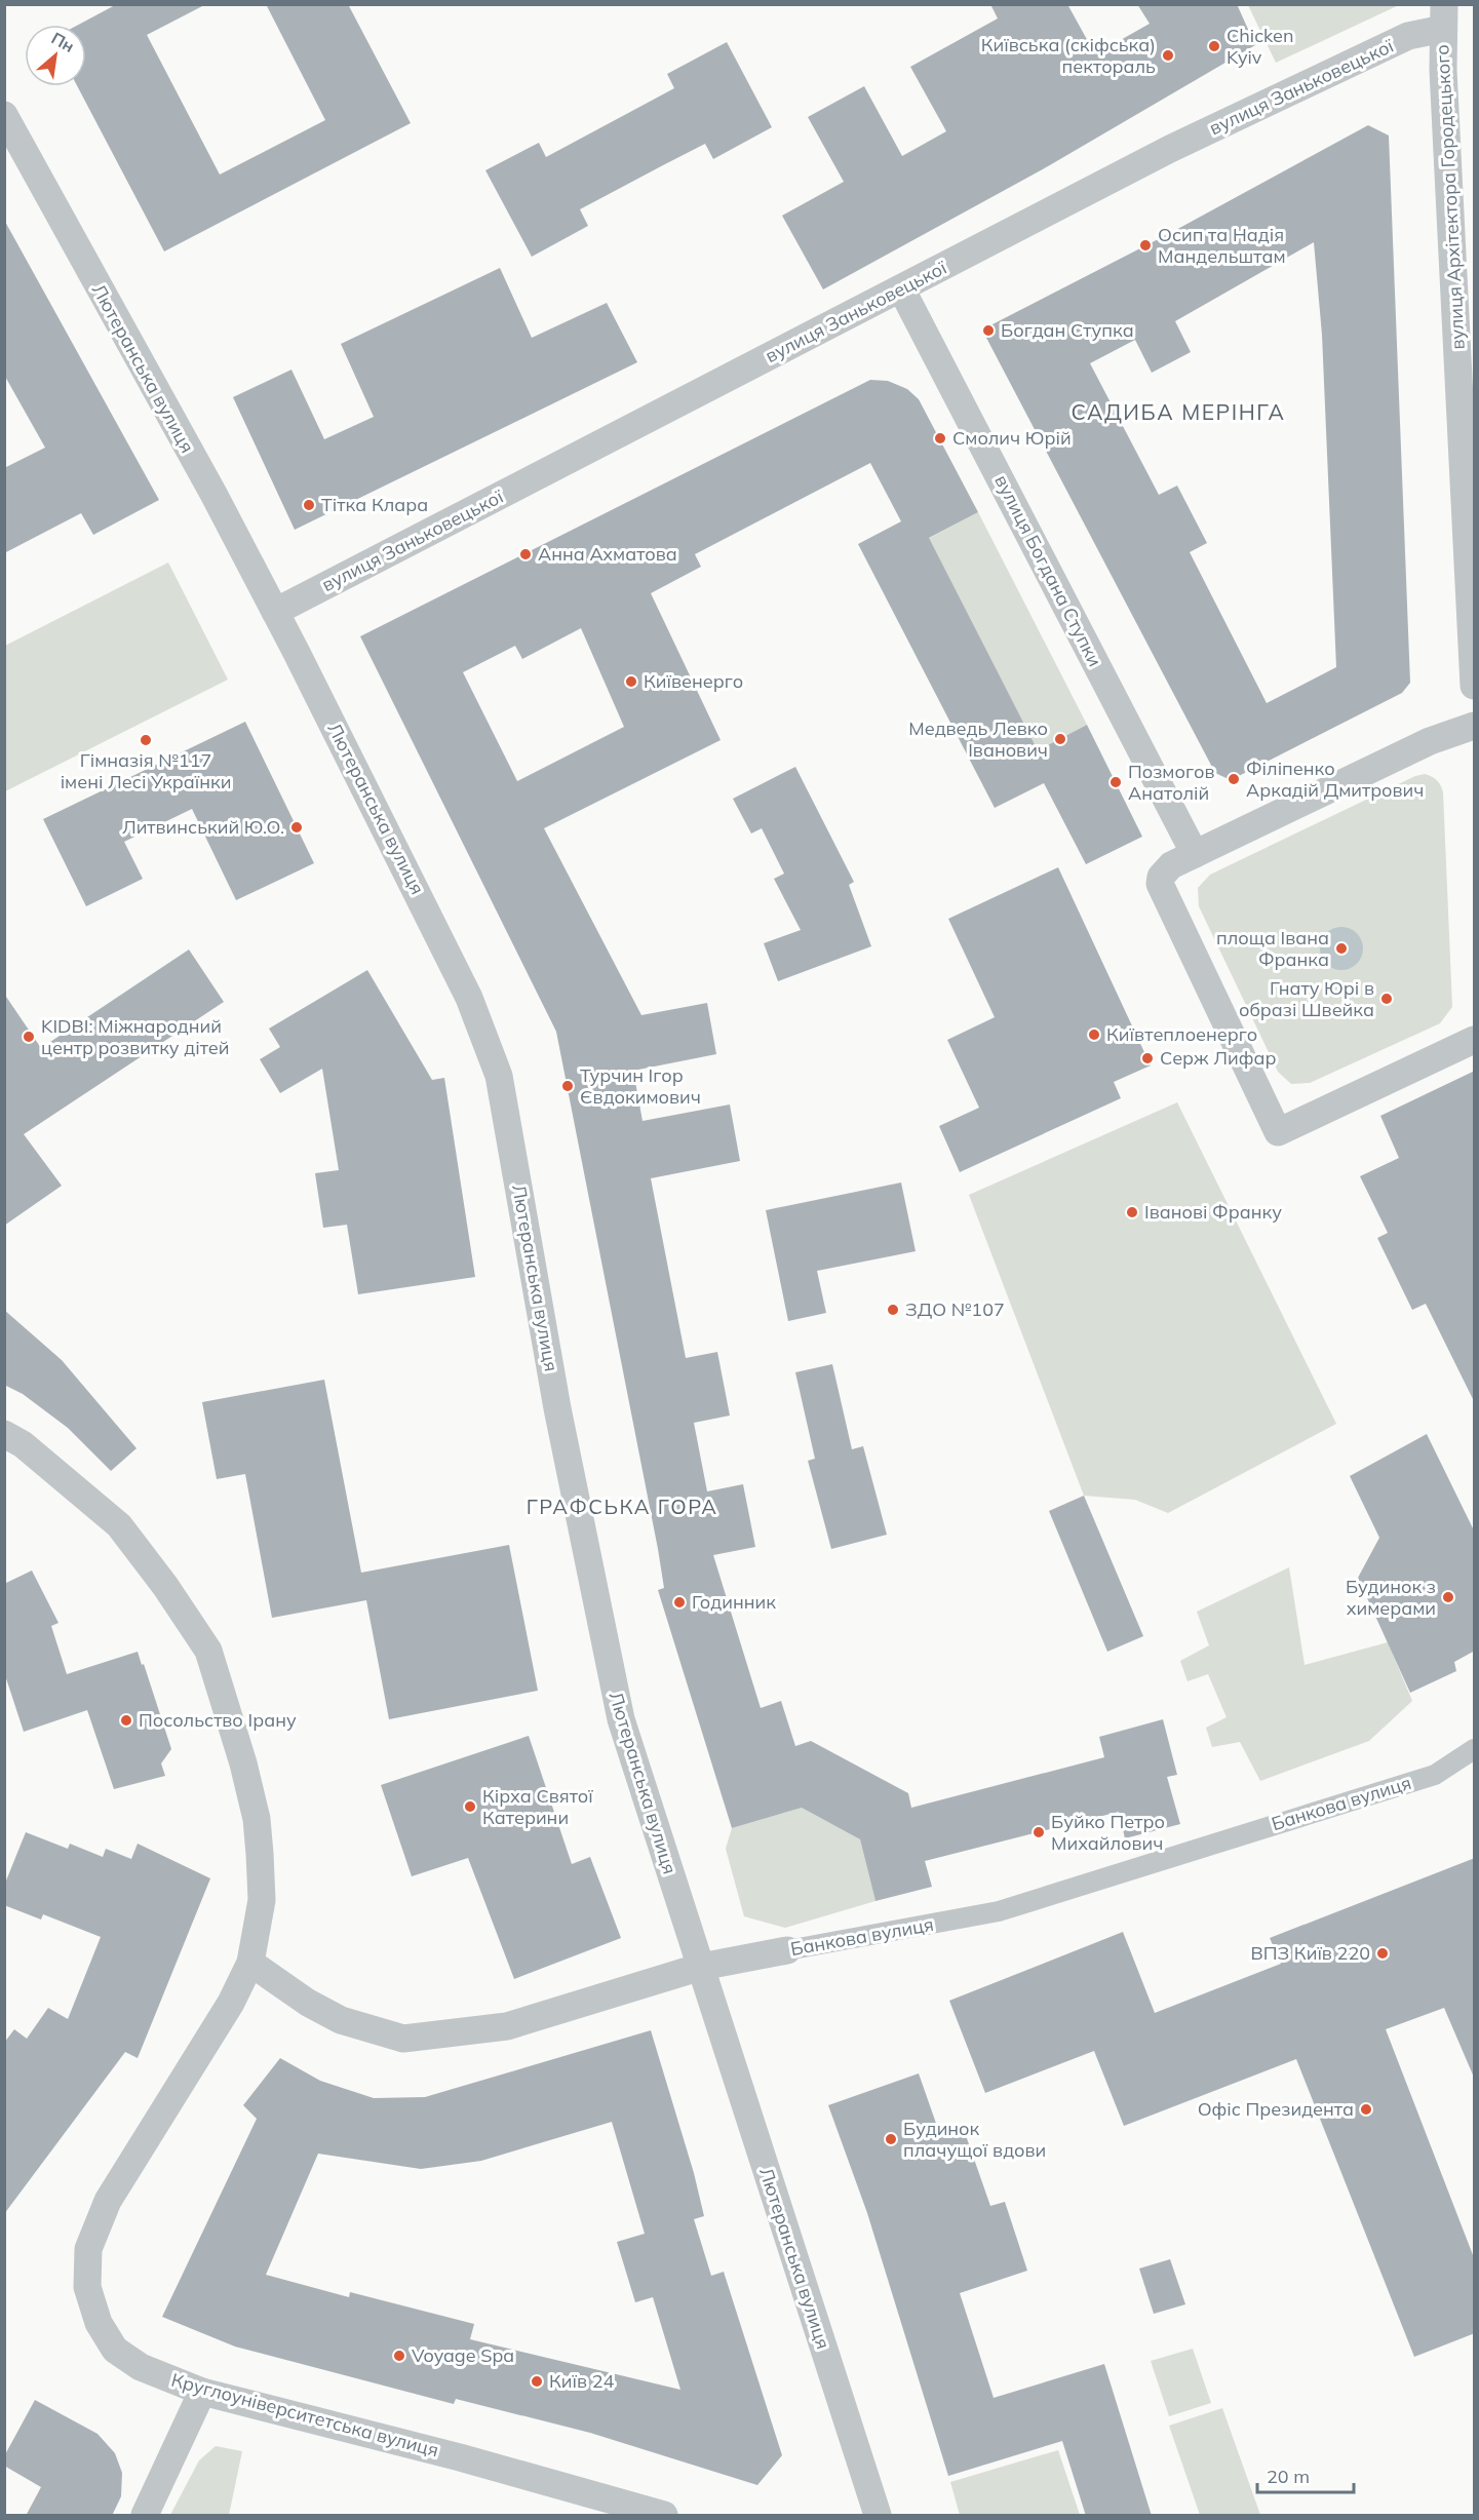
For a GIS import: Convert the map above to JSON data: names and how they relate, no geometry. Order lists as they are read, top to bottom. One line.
{"streets":{"street":["вулиця Заньковецької","вулиця Архітектора Городецького","Лютеранська вулиця","вулиця Богдана Ступки","Банкова вулиця","Круглоуніверситетська вулиця"]},"crossings":[["вулиця Заньковецької","вулиця Архітектора Городецького"],["вулиця Заньковецької","Лютеранська вулиця"],["вулиця Заньковецької","вулиця Богдана Ступки"],["Лютеранська вулиця","Банкова вулиця"],["Банкова вулиця","Круглоуніверситетська вулиця"]],"districts":["САДИБА МЕРІНГА","ГРАФСЬКА ГОРА"],"places":["Chicken Kyiv","Київська (скіфська) пектораль","Осип та Надія Мандельштам","Богдан Ступка","Смолич Юрій","Тітка Клара","Анна Ахматова","Київенерго","Медведь Левко Іванович","Гімназія №117 імені Лесі Українки","Філіпенко Аркадій Дмитрович","Позмогов Анатолій","Литвинський Ю.О.","площа Івана Франка","Гнату Юрі в образі Швейка","Київтеплоенерго","KIDBI: Міжнародний центр розвитку дітей","Серж Лифар","Турчин Ігор Євдокимович","Іванові Франку","ЗДО №107","Будинок з химерами","Годинник","Посольство Ірану","Кірха Святої Катерини","Буйко Петро Михайлович","ВПЗ Київ 220","Офіс Президента","Будинок плачущої вдови","Voyage Spa","Київ 24"],"scale_bar":"20 m","north":"top right"}
